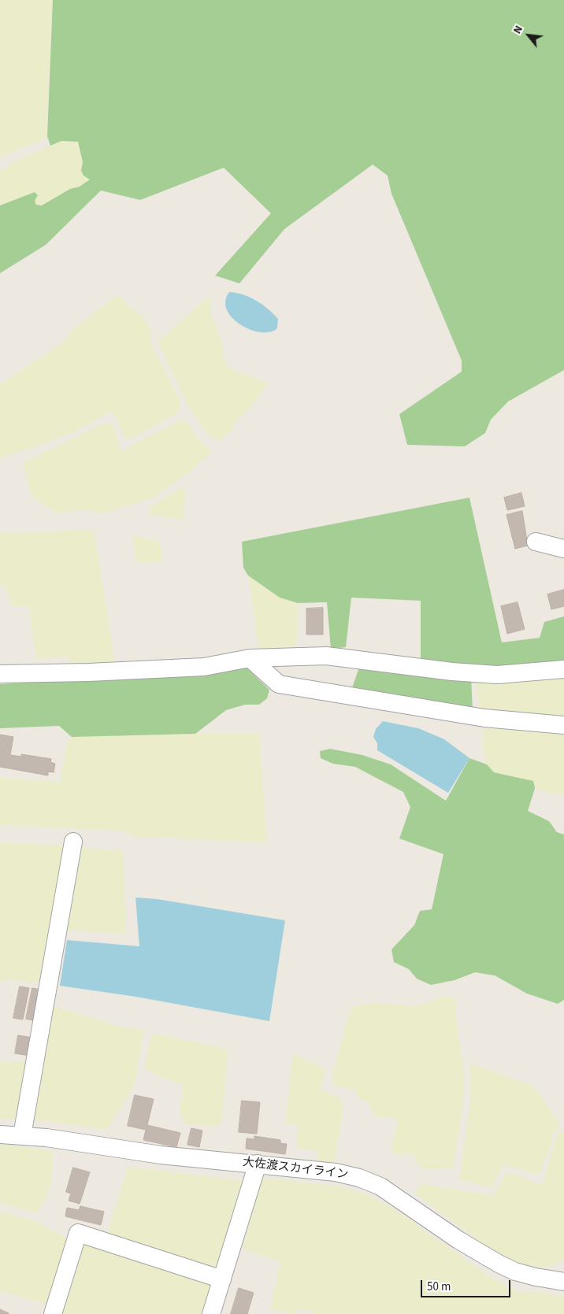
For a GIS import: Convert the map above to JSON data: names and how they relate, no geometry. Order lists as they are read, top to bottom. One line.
{"streets":{"street":["大佐渡スカイライン"]},"scale_bar":"50 m","north":"top left"}
